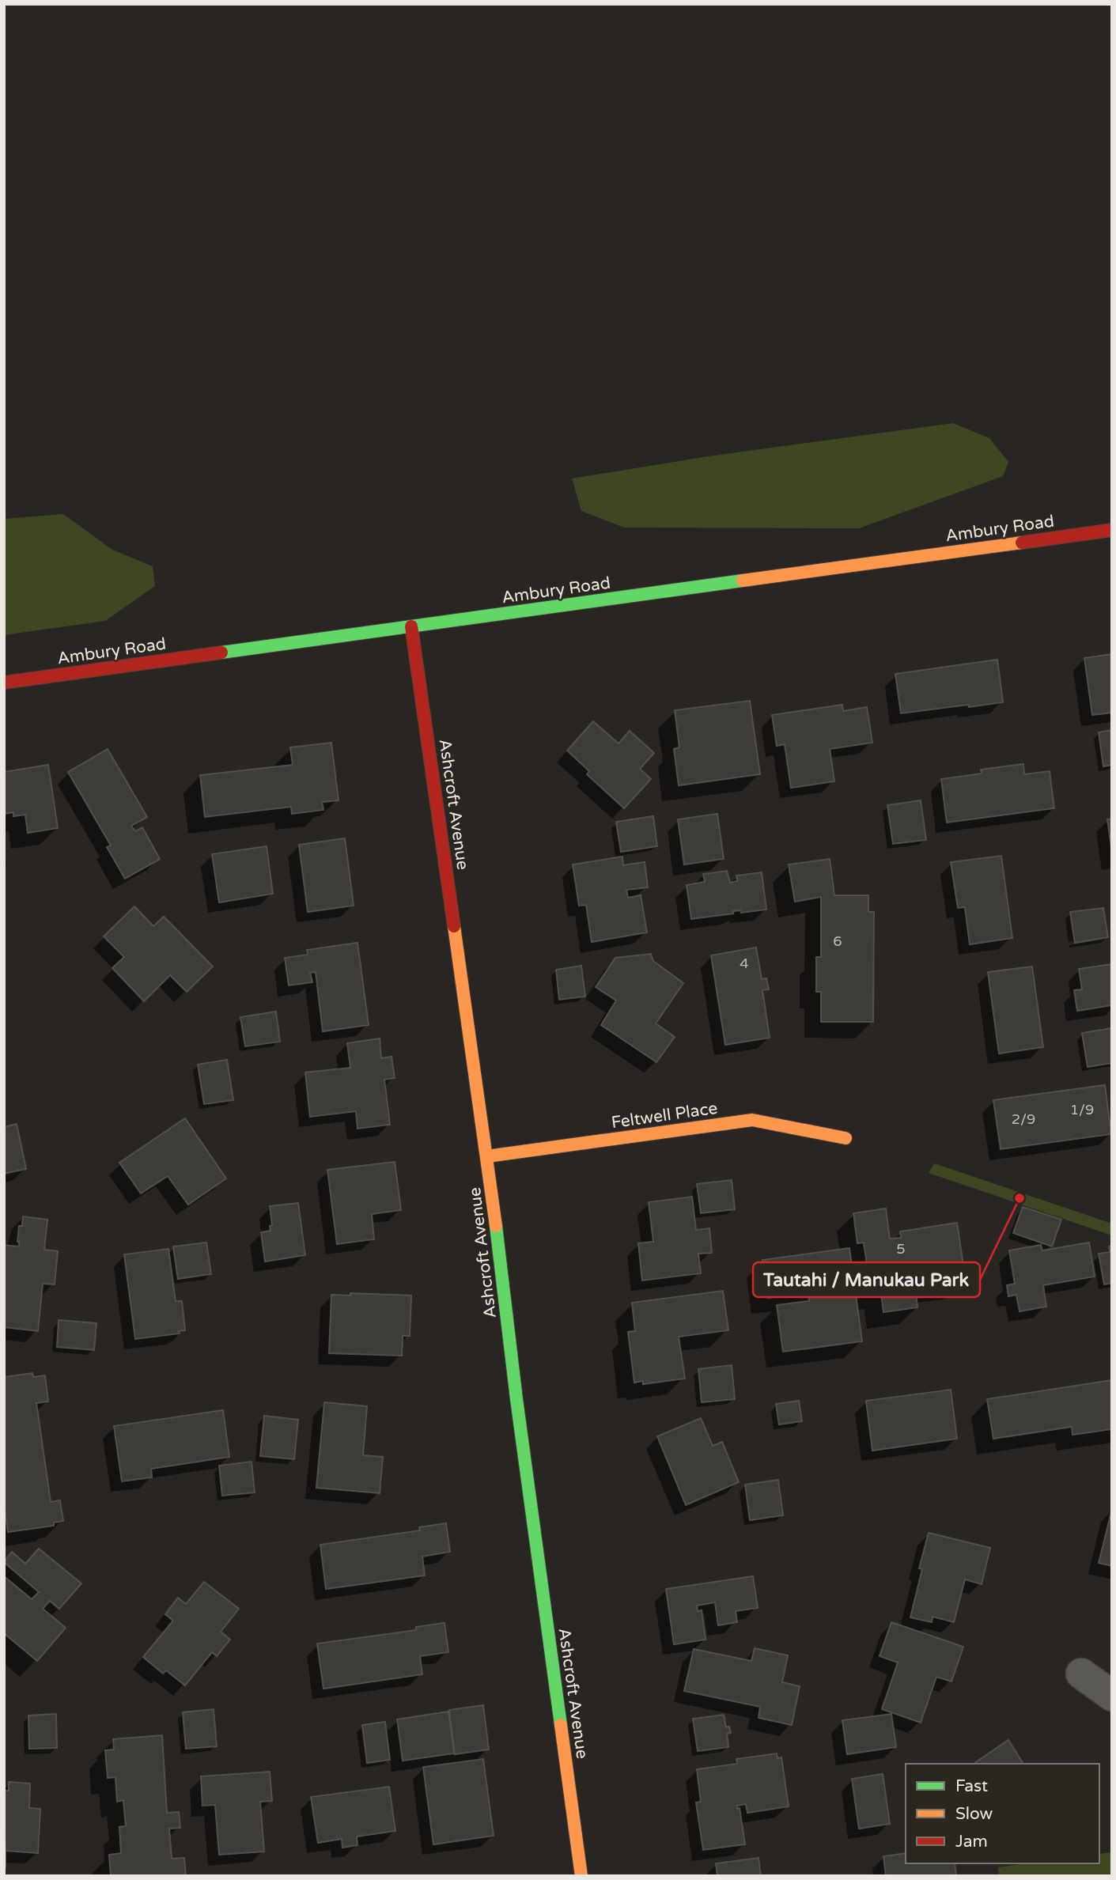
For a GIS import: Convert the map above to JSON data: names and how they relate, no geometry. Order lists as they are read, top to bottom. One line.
{"streets":{"street":["Ambury Road","Ashcroft Avenue","Feltwell Place"]},"crossings":[["Ambury Road","Ashcroft Avenue"],["Ashcroft Avenue","Feltwell Place"]],"places":["Tautahi / Manukau Park"],"house_numbers":["6","4","1/9","2/9","5"],"legend":["Fast","Slow","Jam"]}
